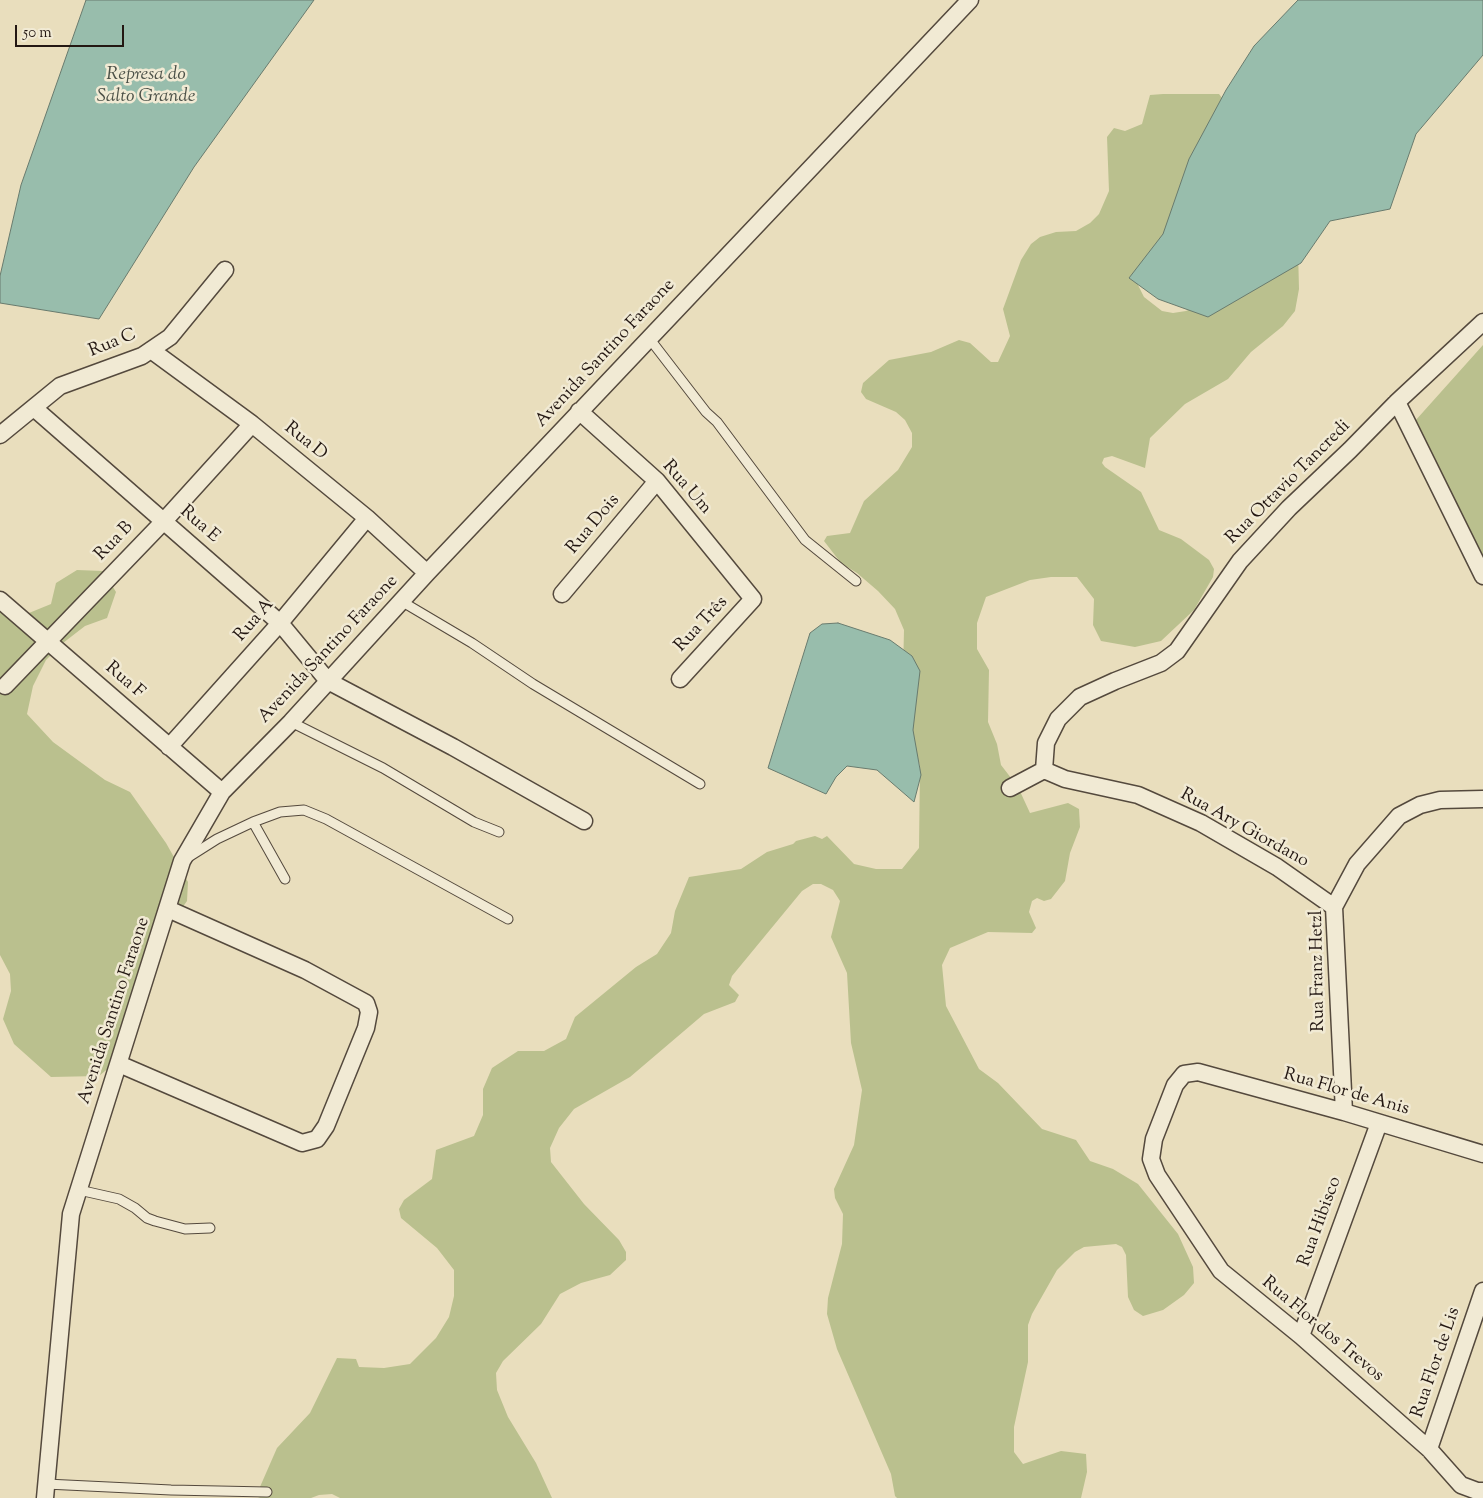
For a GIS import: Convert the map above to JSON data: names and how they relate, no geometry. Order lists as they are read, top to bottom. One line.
{"streets":{"street":["Rua C","Avenida Santino Faraone","Rua D","Rua Ottavio Tancredi","Rua Um","Rua E","Rua Dois","Rua B","Rua A","Rua Três","Rua F","Rua Ary Giordano","Rua Franz Hetzl","Rua Flor de Anis","Rua Hibisco","Rua Flor dos Trevos","Rua Flor de Lis"]},"crossings":[["Rua C","Rua D"],["Rua C","Rua E"],["Avenida Santino Faraone","Rua D"],["Avenida Santino Faraone","Rua Um"],["Avenida Santino Faraone","Rua E"],["Avenida Santino Faraone","Rua F"],["Rua D","Rua B"],["Rua D","Rua A"],["Rua Ottavio Tancredi","Rua Ary Giordano"],["Rua Um","Rua Dois"],["Rua Um","Rua Três"],["Rua E","Rua B"],["Rua E","Rua A"],["Rua B","Rua F"],["Rua A","Rua F"],["Rua Ary Giordano","Rua Franz Hetzl"],["Rua Franz Hetzl","Rua Flor de Anis"],["Rua Flor de Anis","Rua Hibisco"],["Rua Flor de Anis","Rua Flor dos Trevos"],["Rua Hibisco","Rua Flor dos Trevos"],["Rua Flor dos Trevos","Rua Flor de Lis"]],"water":["Represa do Salto Grande"],"scale_bar":"50 m"}
